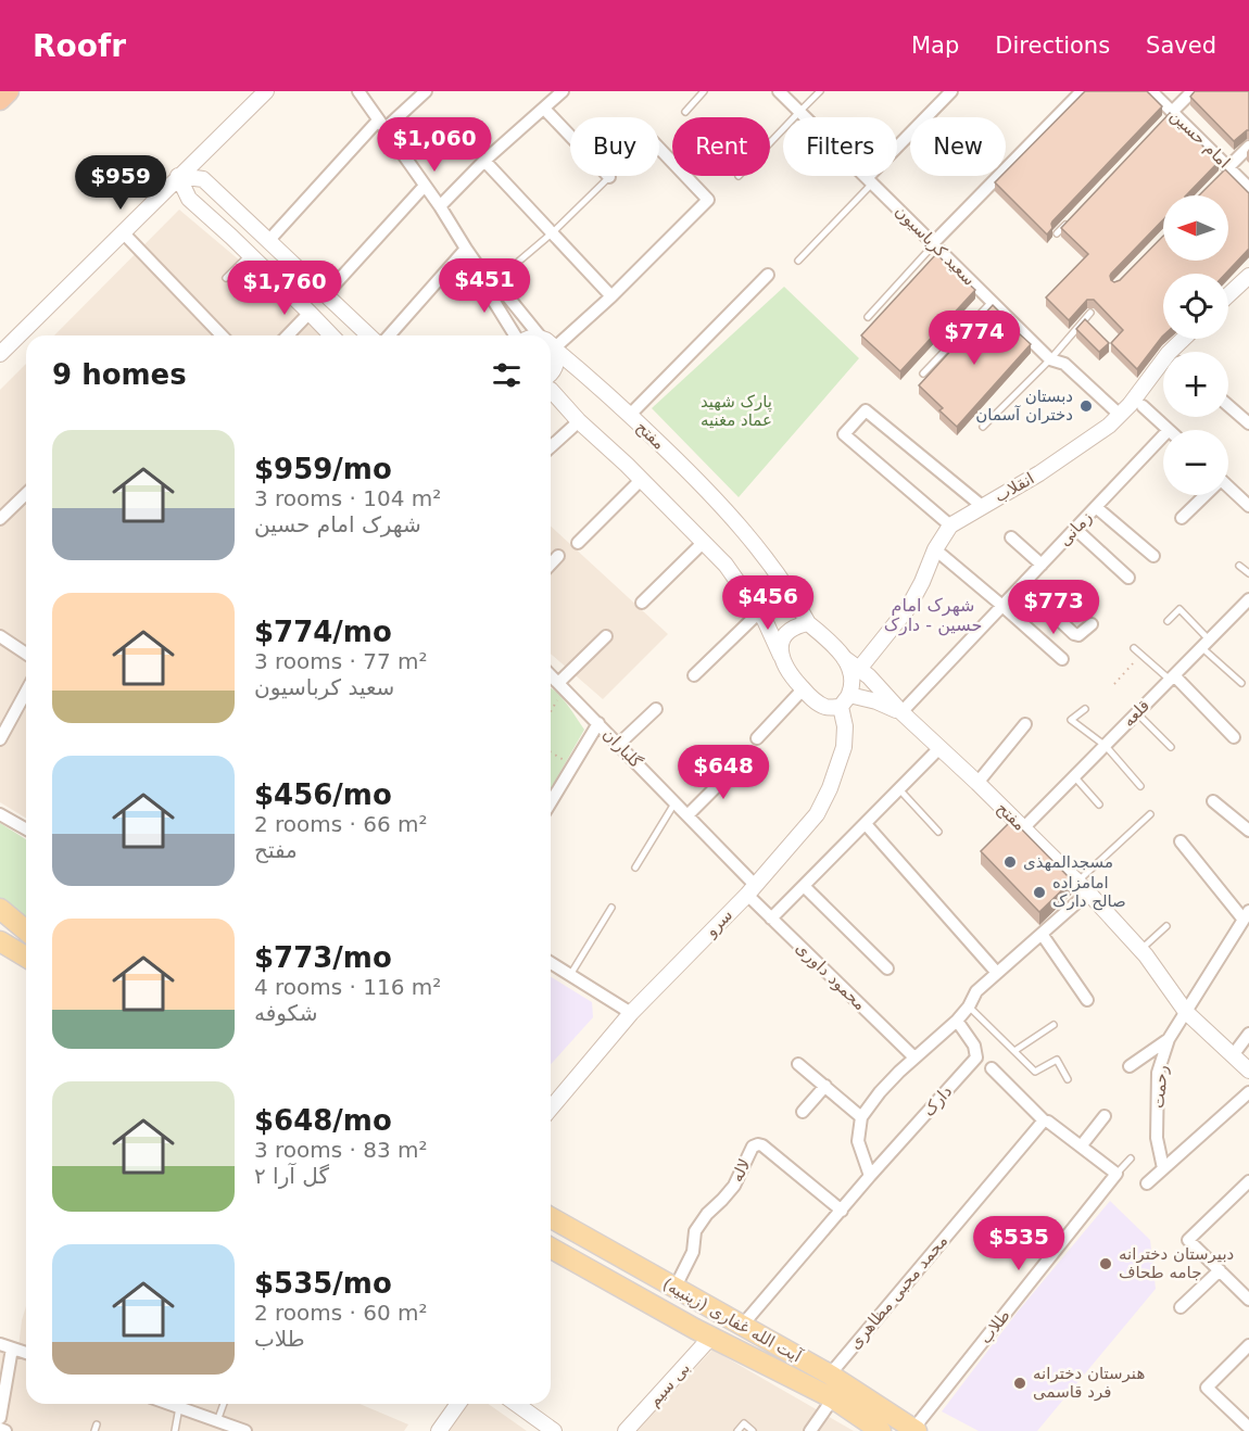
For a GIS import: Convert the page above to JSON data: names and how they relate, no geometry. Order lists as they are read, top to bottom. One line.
{"streets":{"main road":["آیت الله غفاری (زینبیه)"],"street":["امام حسین","سعید کرباسیون","مفتح","انقلاب","زمانی","قلعه","گلباران","سرو","محمود داوری","رحمت","دارک","لاله","محمد محبی مظاهری","طلاب","بی سیم"]},"crossings":[["سعید کرباسیون","انقلاب"],["مفتح","انقلاب"],["مفتح","زمانی"],["مفتح","قلعه"],["مفتح","سرو"],["مفتح","رحمت"],["گلباران","سرو"],["گلباران","محمود داوری"],["سرو","محمود داوری"],["دارک","لاله"],["دارک","آیت الله غفاری (زینبیه)"],["لاله","آیت الله غفاری (زینبیه)"],["محمد محبی مظاهری","آیت الله غفاری (زینبیه)"],["آیت الله غفاری (زینبیه)","طلاب"],["آیت الله غفاری (زینبیه)","بی سیم"]],"districts":["شهرک امام حسین - دارک"],"parks":["پارک شهید عماد مغنیه"],"places":["دبستان دختران آسمان","مسجدالمهذی","امامزاده صالح دارک","دبیرستان دخترانه جامه طحاف","هنرستان دخترانه فرد قاسمی"],"north":"left","page":{"header":"Roofr","nav":["Map","Directions","Saved"],"price":["$1,060","$959","$451","$1,760","$774","$456","$773","$648","$535"],"chip":["Buy","Rent","Filters","New"],"map_buttons":["+","−"],"heading":"9 homes","list":[{"name":"$959/mo","note":"3 rooms · 104 m² · شهرک امام حسین"},{"name":"$774/mo","note":"3 rooms · 77 m² · سعید کرباسیون"},{"name":"$456/mo","note":"2 rooms · 66 m² · مفتح"},{"name":"$773/mo","note":"4 rooms · 116 m² · شکوفه"},{"name":"$648/mo","note":"3 rooms · 83 m² · گل آرا ۲"},{"name":"$535/mo","note":"2 rooms · 60 m² · طلاب"}]}}
